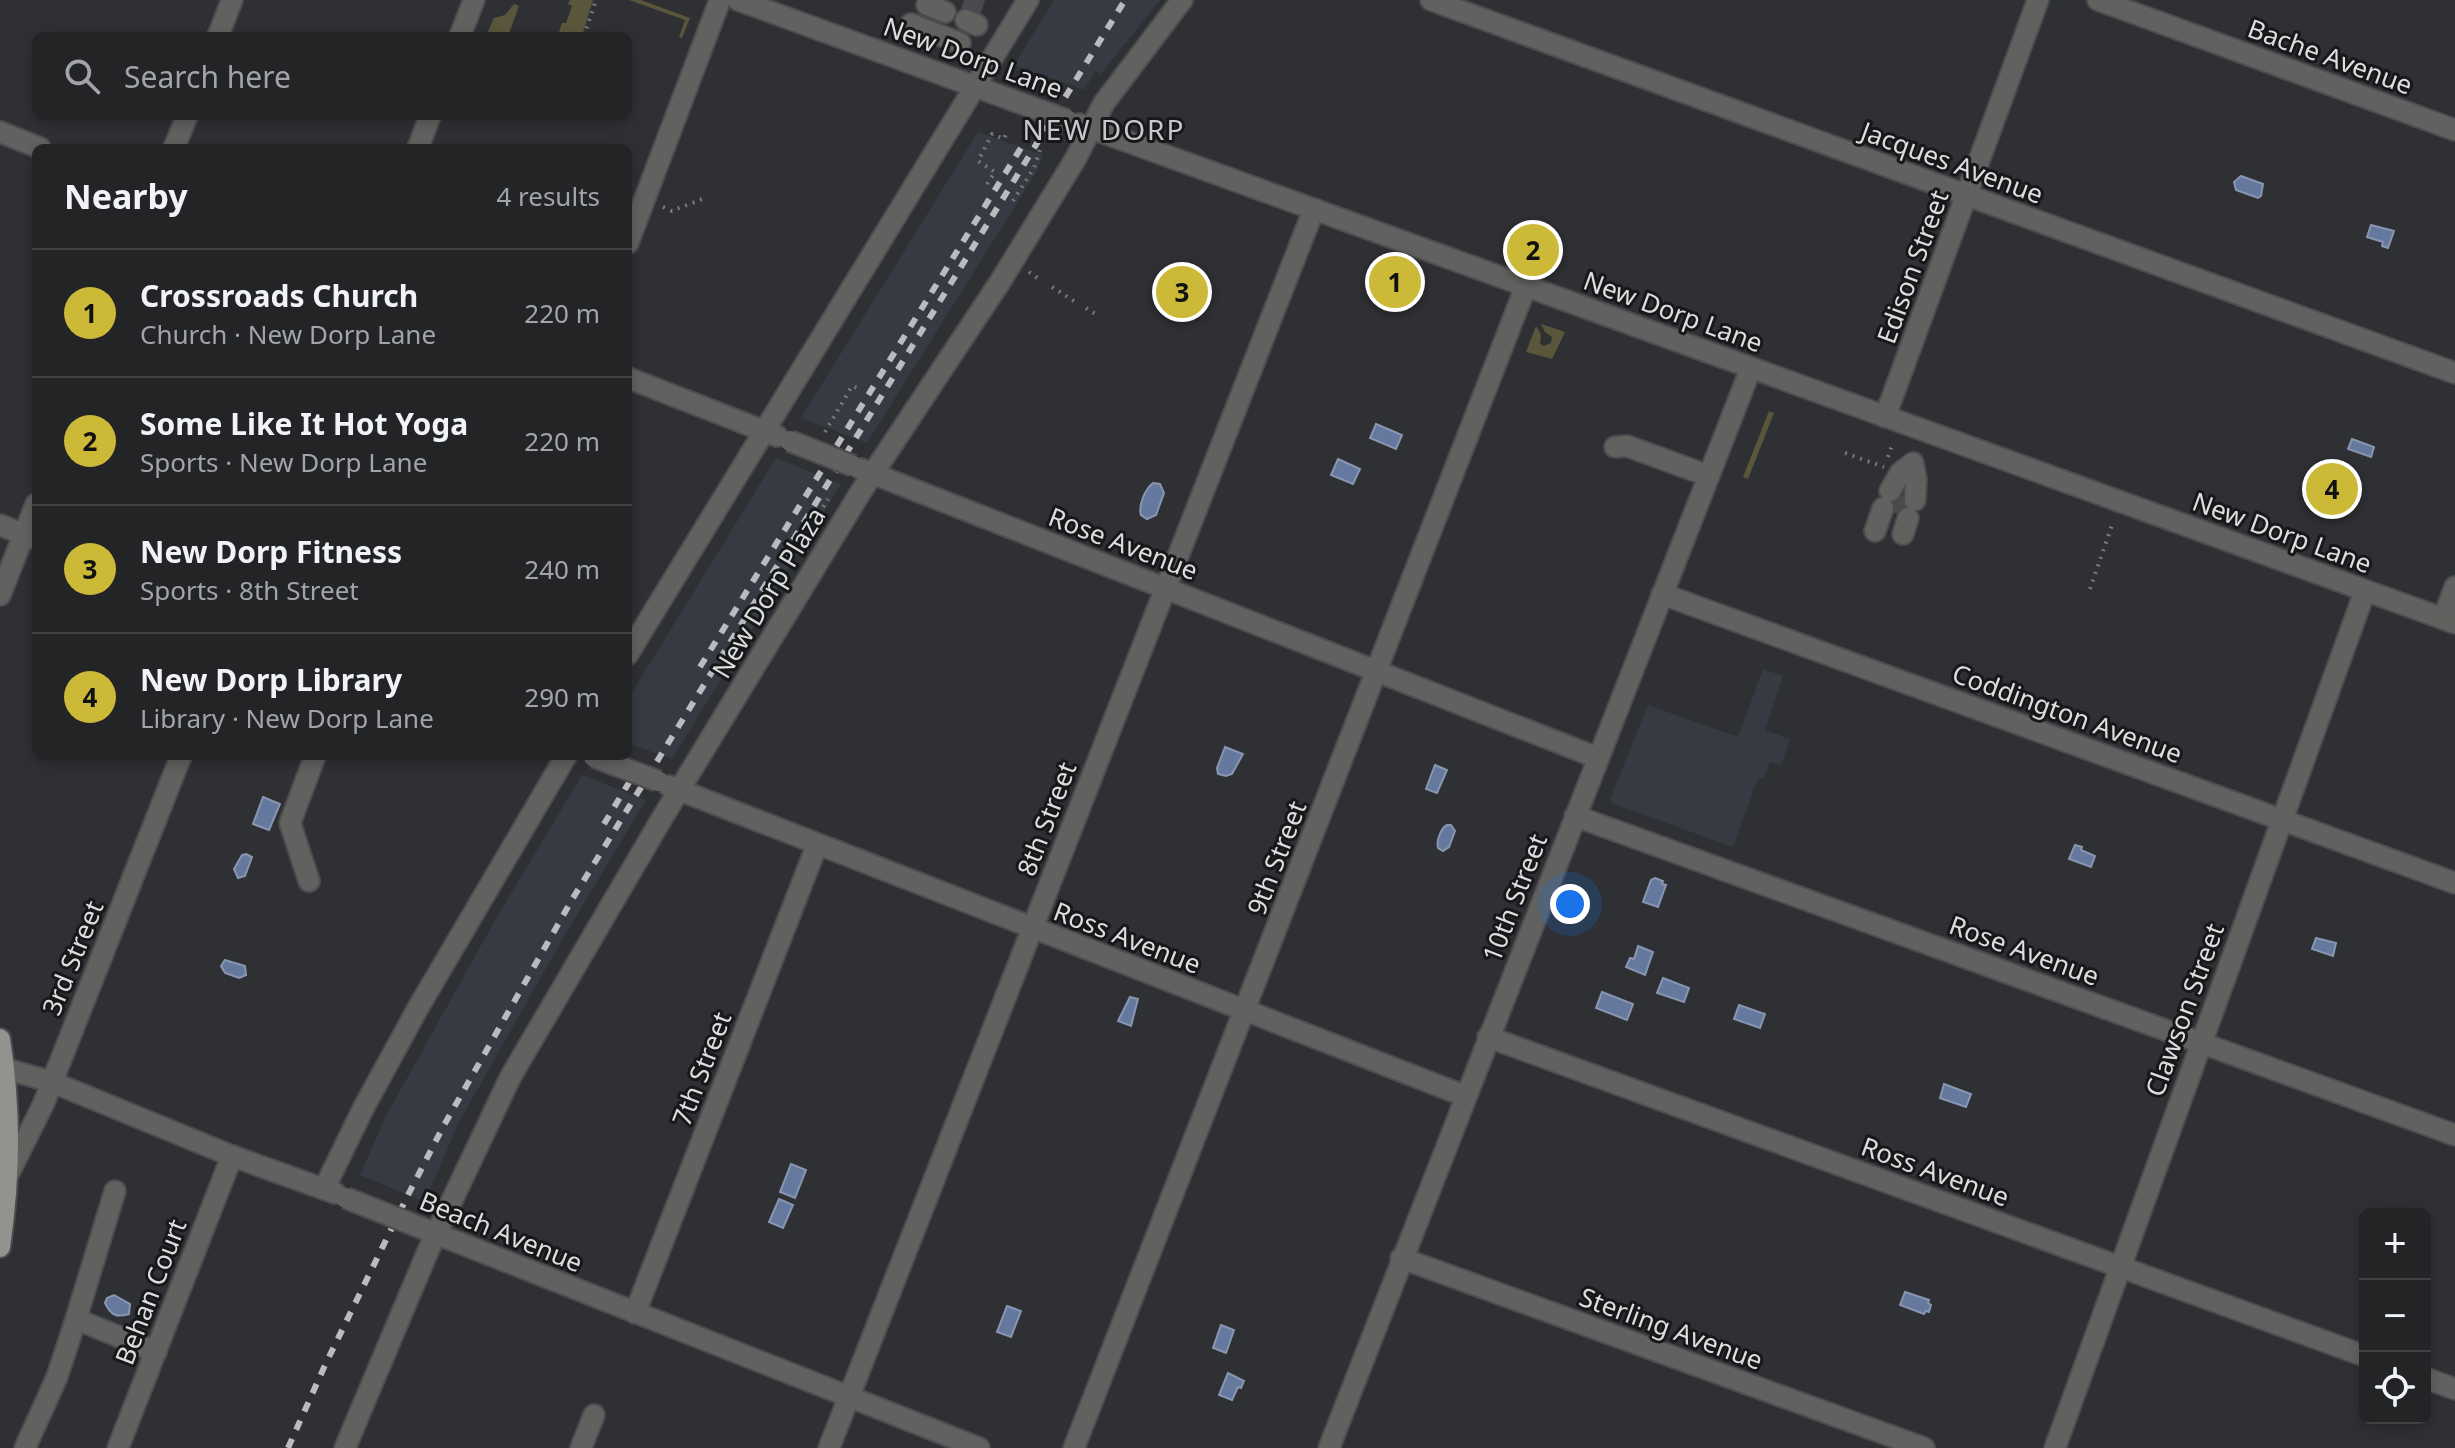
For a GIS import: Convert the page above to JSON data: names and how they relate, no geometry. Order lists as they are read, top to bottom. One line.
{"streets":{"street":["Bache Avenue","New Dorp Lane","Jacques Avenue","Edison Street","Rose Avenue","New Dorp Plaza","Coddington Avenue","8th Street","9th Street","10th Street","Ross Avenue","3rd Street","Clawson Street","7th Street","Beach Avenue","Behan Court","Sterling Avenue"]},"crossings":[["New Dorp Lane","Edison Street"],["New Dorp Lane","New Dorp Plaza"],["New Dorp Lane","8th Street"],["New Dorp Lane","9th Street"],["New Dorp Lane","10th Street"],["New Dorp Lane","Clawson Street"],["Jacques Avenue","Edison Street"],["Rose Avenue","New Dorp Plaza"],["Rose Avenue","8th Street"],["Rose Avenue","9th Street"],["Rose Avenue","10th Street"],["Rose Avenue","Clawson Street"],["New Dorp Plaza","Ross Avenue"],["New Dorp Plaza","Beach Avenue"],["Coddington Avenue","10th Street"],["Coddington Avenue","Clawson Street"],["8th Street","Ross Avenue"],["8th Street","Beach Avenue"],["9th Street","Ross Avenue"],["10th Street","Ross Avenue"],["10th Street","Sterling Avenue"],["Ross Avenue","Clawson Street"],["Ross Avenue","7th Street"],["3rd Street","Beach Avenue"],["7th Street","Beach Avenue"],["Beach Avenue","Behan Court"]],"districts":["NEW DORP"],"page":{"search":"Search here","heading":["Nearby","4 results"],"pins":["2","1","3","4"],"list":[{"mark":"1","name":"Crossroads Church","note":"Church · New Dorp Lane","value":"220 m"},{"mark":"2","name":"Some Like It Hot Yoga","note":"Sports · New Dorp Lane","value":"220 m"},{"mark":"3","name":"New Dorp Fitness","note":"Sports · 8th Street","value":"240 m"},{"mark":"4","name":"New Dorp Library","note":"Library · New Dorp Lane","value":"290 m"}],"map_buttons":["+","−"]}}
